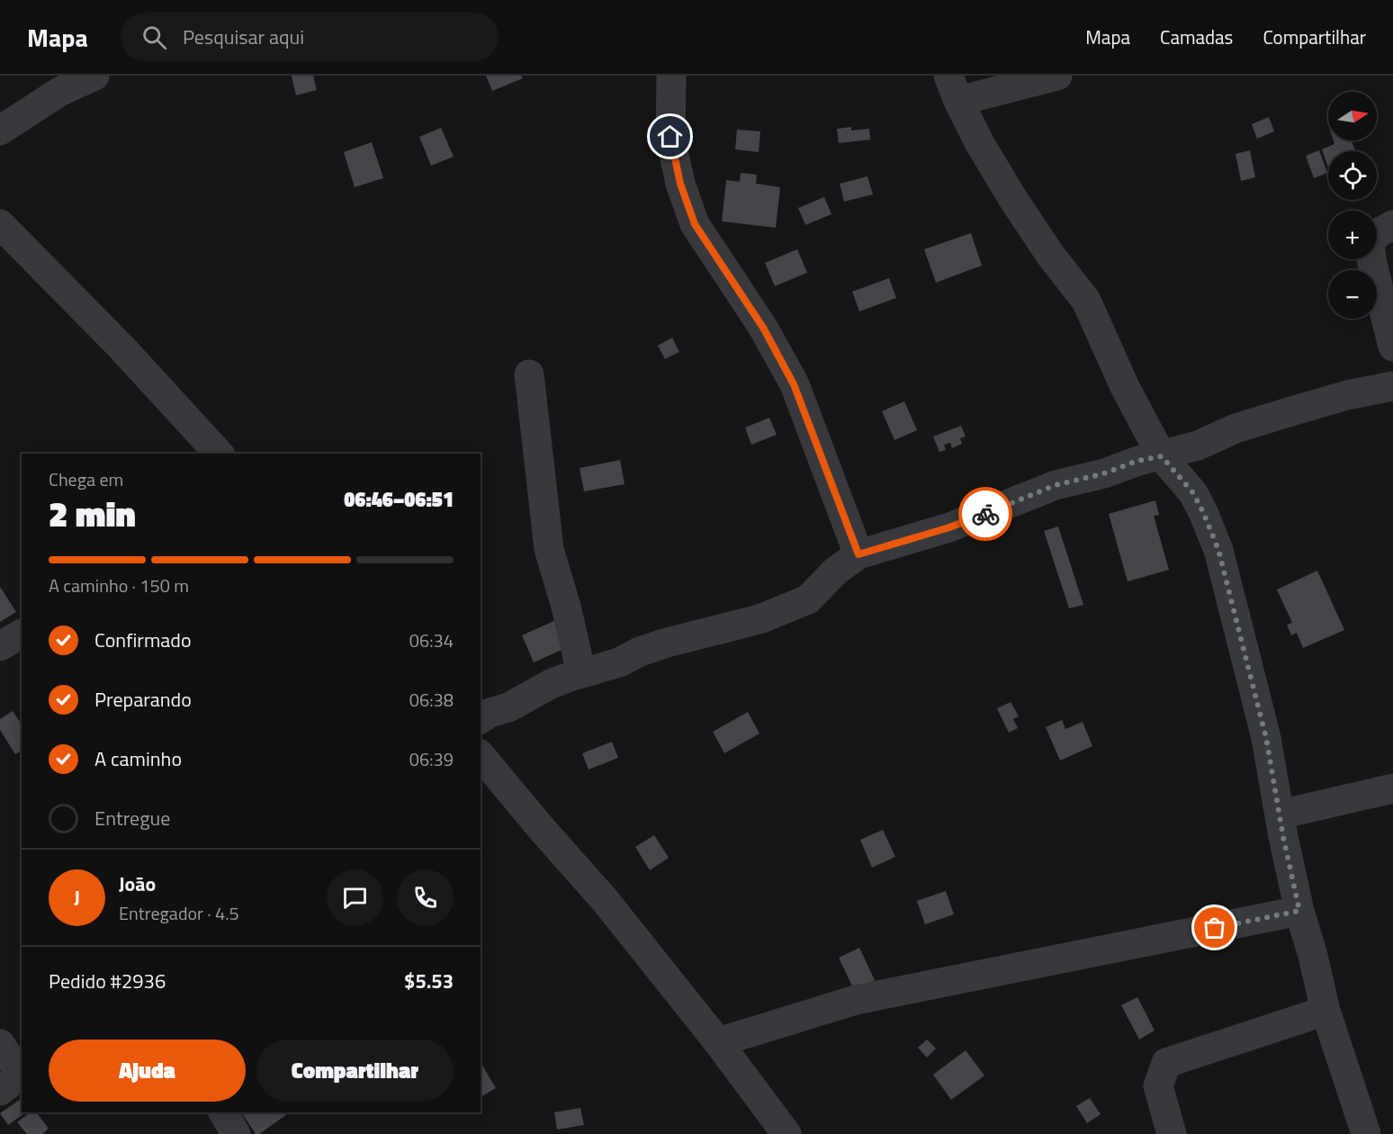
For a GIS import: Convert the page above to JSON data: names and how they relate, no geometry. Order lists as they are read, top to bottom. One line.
{"north":"right","page":{"header":"Mapa","search":"Pesquisar aqui","nav":["Mapa","Camadas","Compartilhar"],"map_buttons":["+","−"],"heading":["2 min","Chega em","06:46–06:51"],"panel":["João","Entregador · 4.5","Pedido #2936","$5.53"],"bar":"A caminho · 150 m","list":[["Confirmado","06:34"],["Preparando","06:38"],["A caminho","06:39"],"Entregue"],"round":"J","buttons":["Ajuda","Compartilhar"]}}
